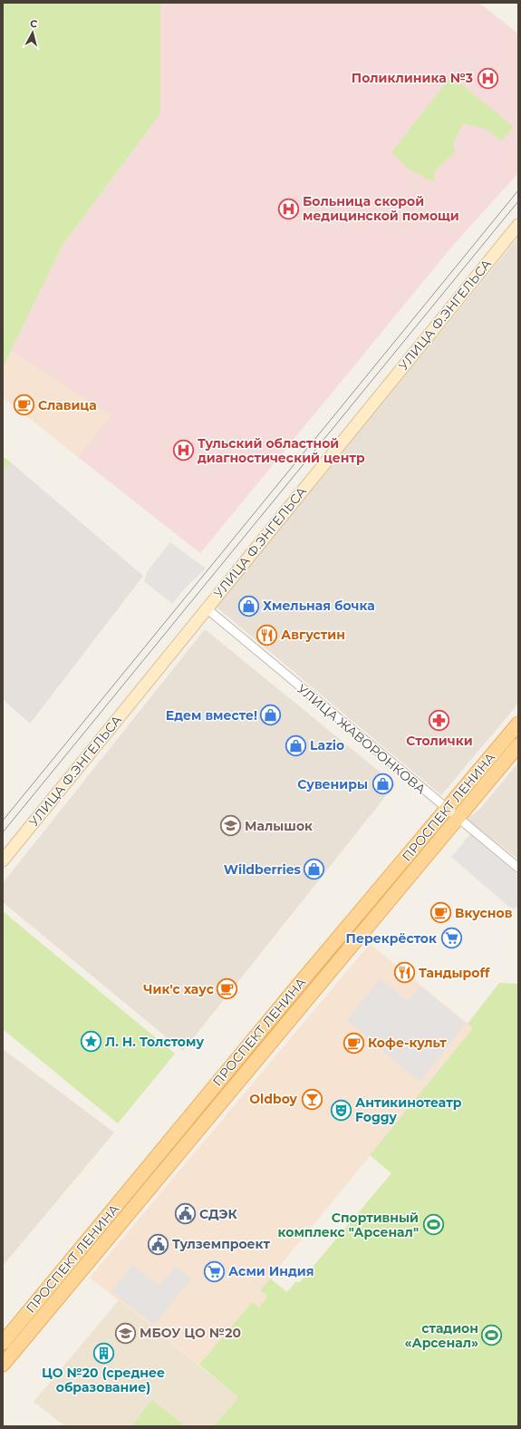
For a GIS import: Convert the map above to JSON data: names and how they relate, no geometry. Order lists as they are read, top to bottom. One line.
{"streets":{"main road":["ПРОСПЕКТ ЛЕНИНА"],"street":["УЛИЦА Ф.ЭНГЕЛЬСА","УЛИЦА ЖАВОРОНКОВА"]},"crossings":[["УЛИЦА Ф.ЭНГЕЛЬСА","УЛИЦА ЖАВОРОНКОВА"],["УЛИЦА ЖАВОРОНКОВА","ПРОСПЕКТ ЛЕНИНА"]],"places":{"hospital":["Поликлиника №3","Больница скорой медицинской помощи","Тульский областной диагностический центр"],"cafe":["Славица","Вкуснов","Чик'с хаус","Кофе-культ"],"shop":["Хмельная бочка","Едем вместе!","Lazio","Сувениры","Wildberries"],"restaurant":["Августин","Тандырoff"],"pharmacy":["Столички"],"school or university":["Малышок","МБОУ ЦО №20"],"supermarket":["Перекрёсток","Асми Индия"],"place":["Л. Н. Толстому"],"bar":["Oldboy"],"theatre":["Антикинотеатр Foggy"],"public building":["СДЭК","Тулземпроект"],"sports":["Спортивный комплекс \"Арсенал\"","стадион «Арсенал»"],"building":["ЦО №20 (среднее образование)"]},"north":"top"}
